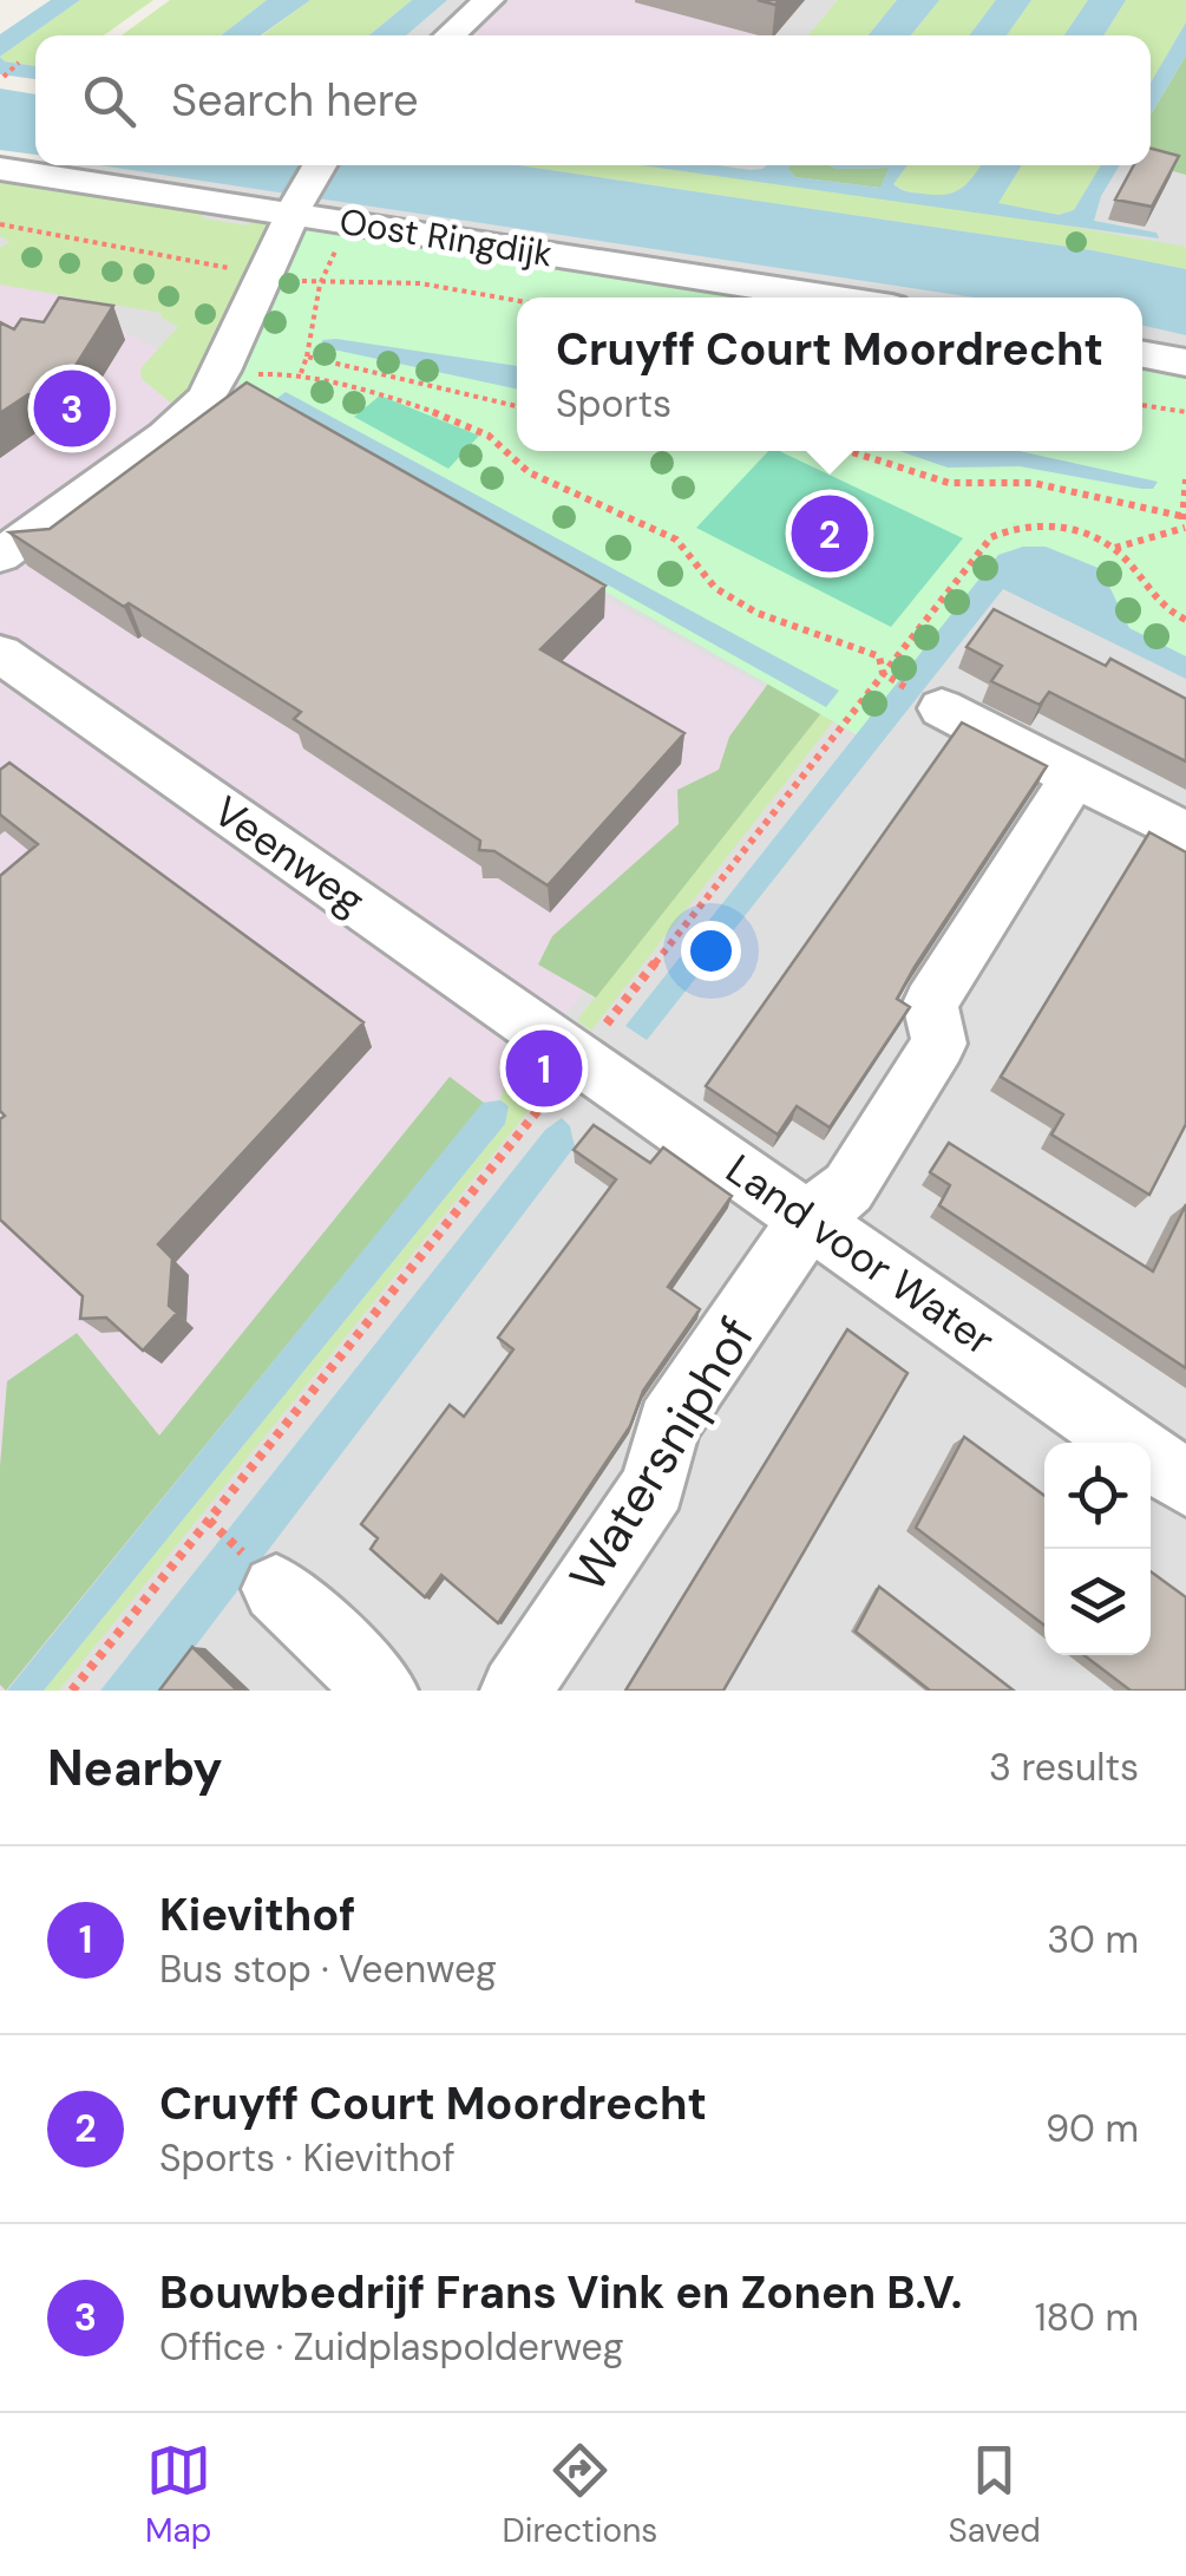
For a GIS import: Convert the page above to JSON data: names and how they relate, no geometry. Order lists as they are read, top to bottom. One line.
{"streets":{"street":["Oost Ringdijk","Veenweg","Land voor Water","Watersniphof"]},"crossings":[["Veenweg","Land voor Water"],["Land voor Water","Watersniphof"]],"page":{"search":"Search here","popup":["Cruyff Court Moordrecht","Sports"],"pins":["3","2","1"],"heading":["Nearby","3 results"],"list":[{"mark":"1","name":"Kievithof","note":"Bus stop · Veenweg","value":"30 m"},{"mark":"2","name":"Cruyff Court Moordrecht","note":"Sports · Kievithof","value":"90 m"},{"mark":"3","name":"Bouwbedrijf Frans Vink en Zonen B.V.","note":"Office · Zuidplaspolderweg","value":"180 m"}],"nav":["Map","Directions","Saved"]}}
